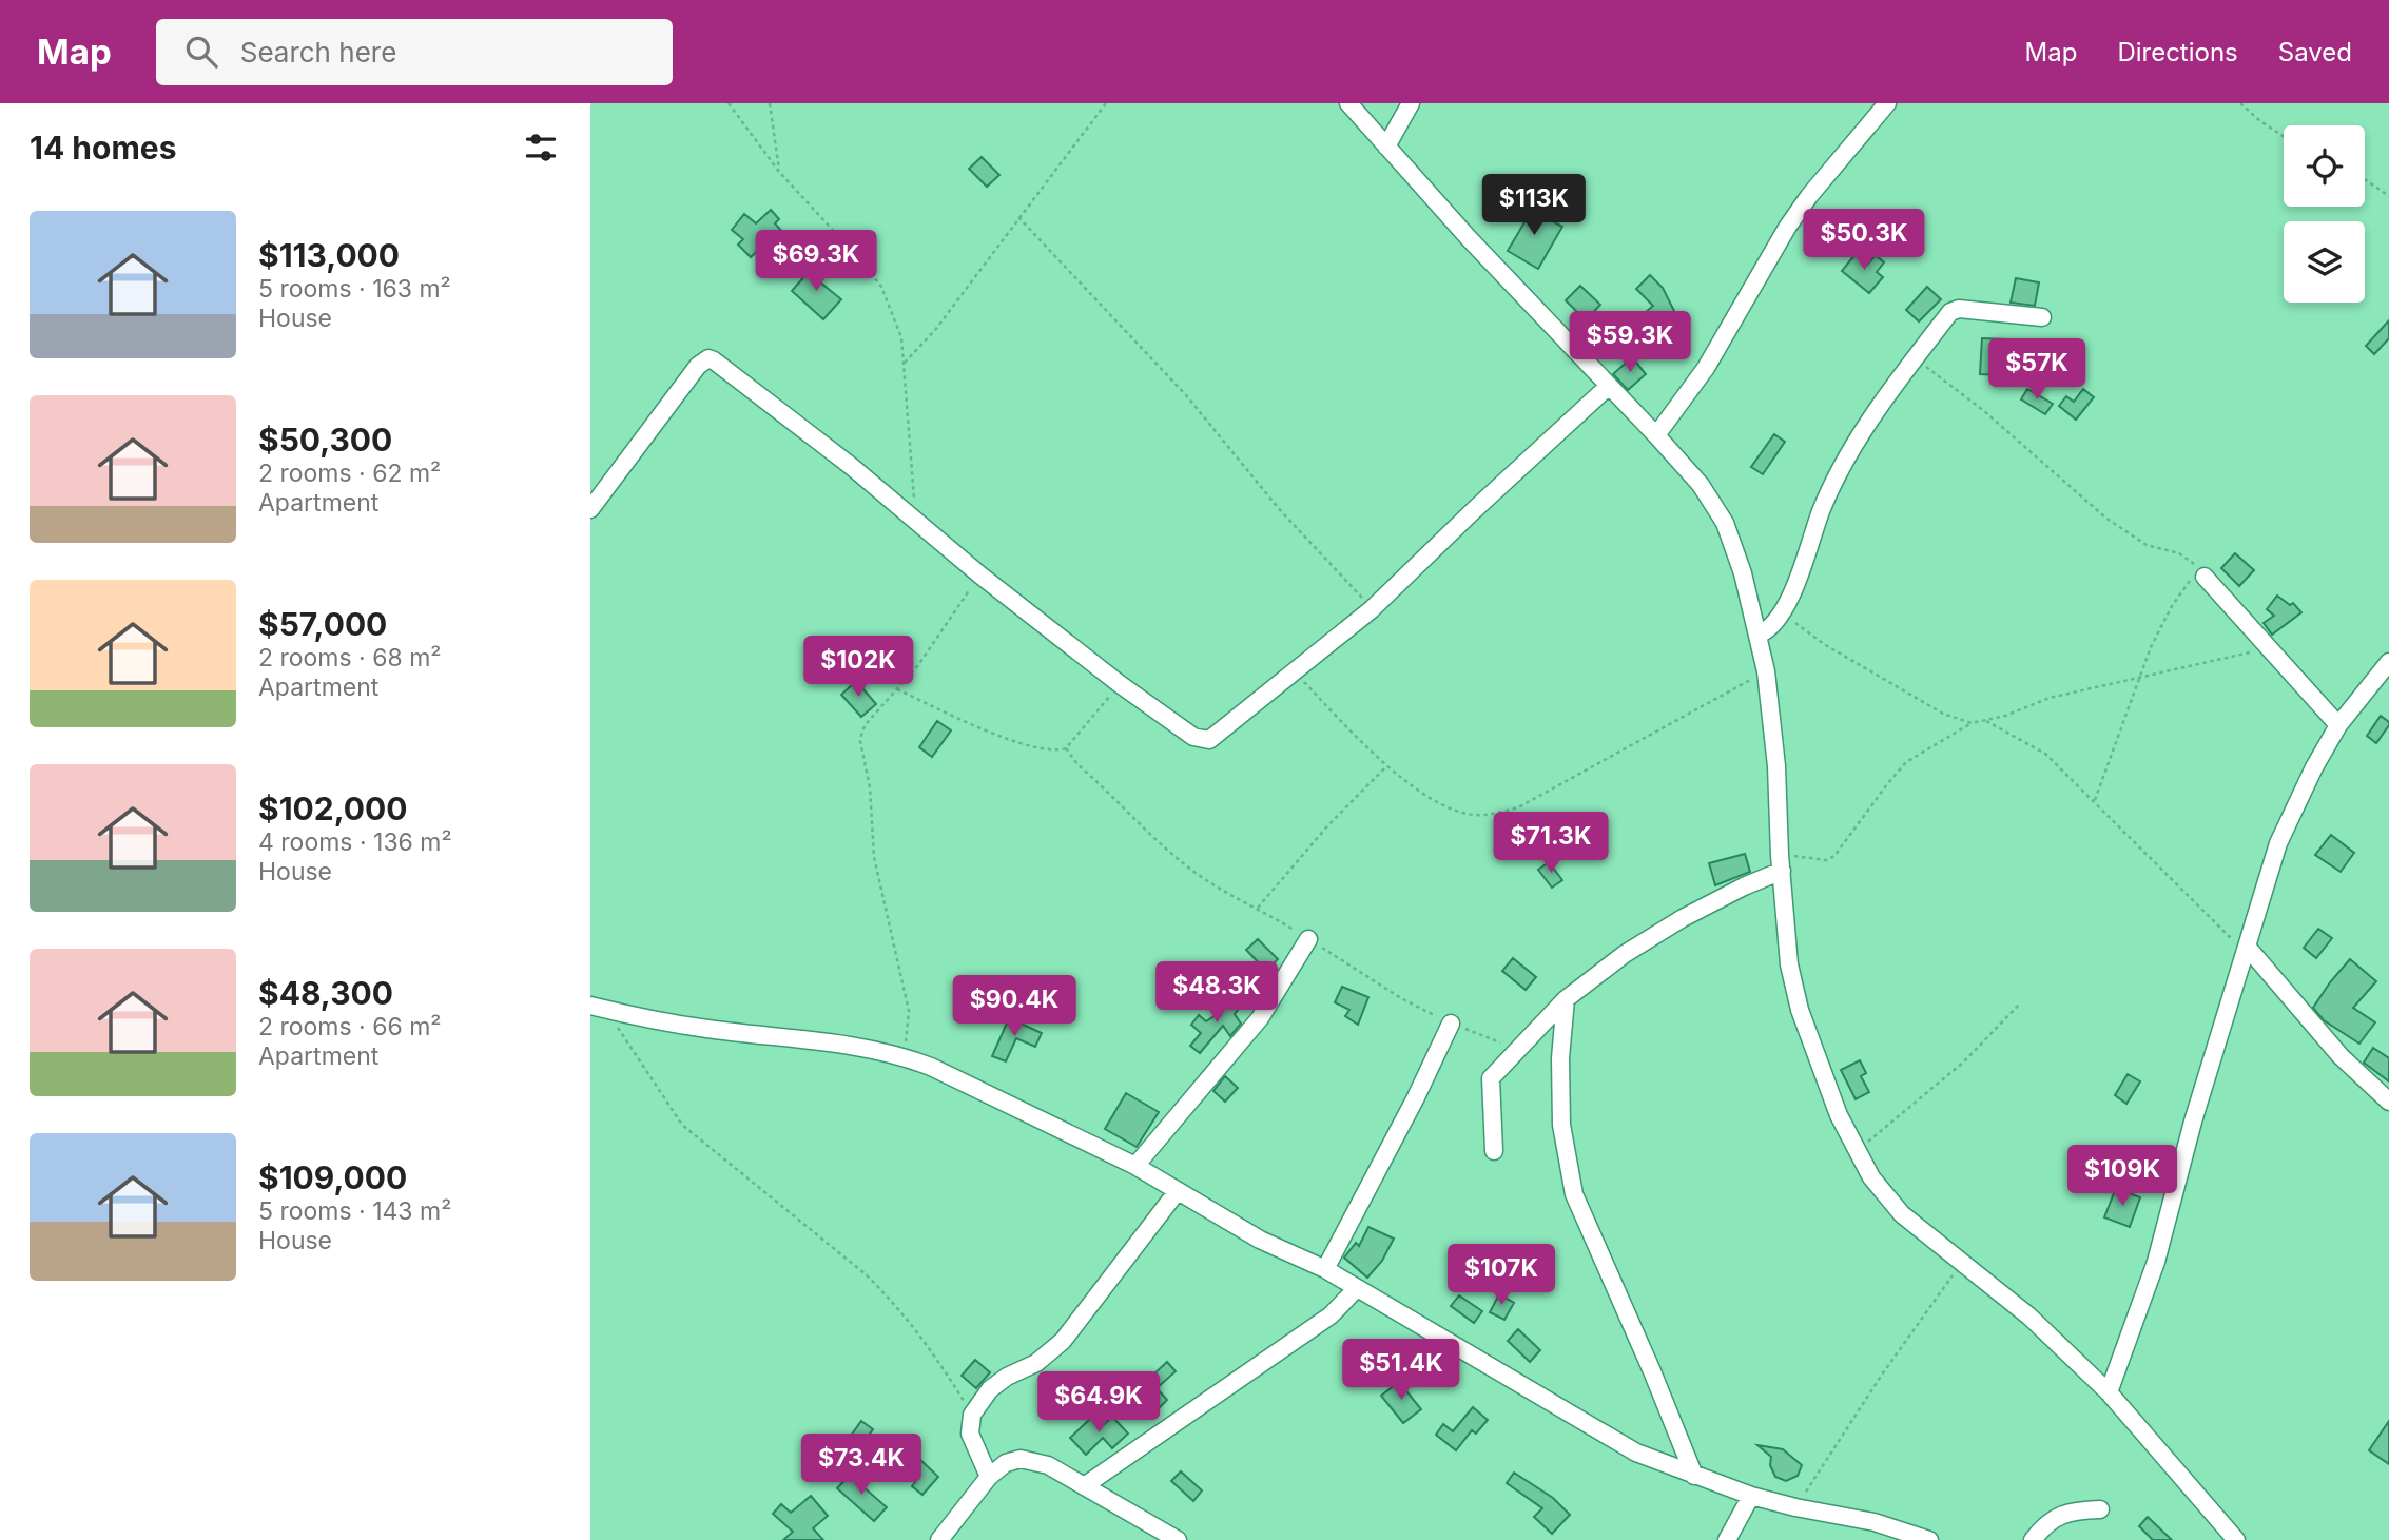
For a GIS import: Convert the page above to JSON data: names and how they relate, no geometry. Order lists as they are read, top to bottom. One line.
{"page":{"header":"Map","search":"Search here","nav":["Map","Directions","Saved"],"heading":"14 homes","price":["$113K","$50.3K","$69.3K","$59.3K","$57K","$102K","$71.3K","$48.3K","$90.4K","$109K","$107K","$51.4K","$64.9K","$73.4K"],"list":[{"name":"$113,000","note":"5 rooms · 163 m² · House"},{"name":"$50,300","note":"2 rooms · 62 m² · Apartment"},{"name":"$57,000","note":"2 rooms · 68 m² · Apartment"},{"name":"$102,000","note":"4 rooms · 136 m² · House"},{"name":"$48,300","note":"2 rooms · 66 m² · Apartment"},{"name":"$109,000","note":"5 rooms · 143 m² · House"}]}}
